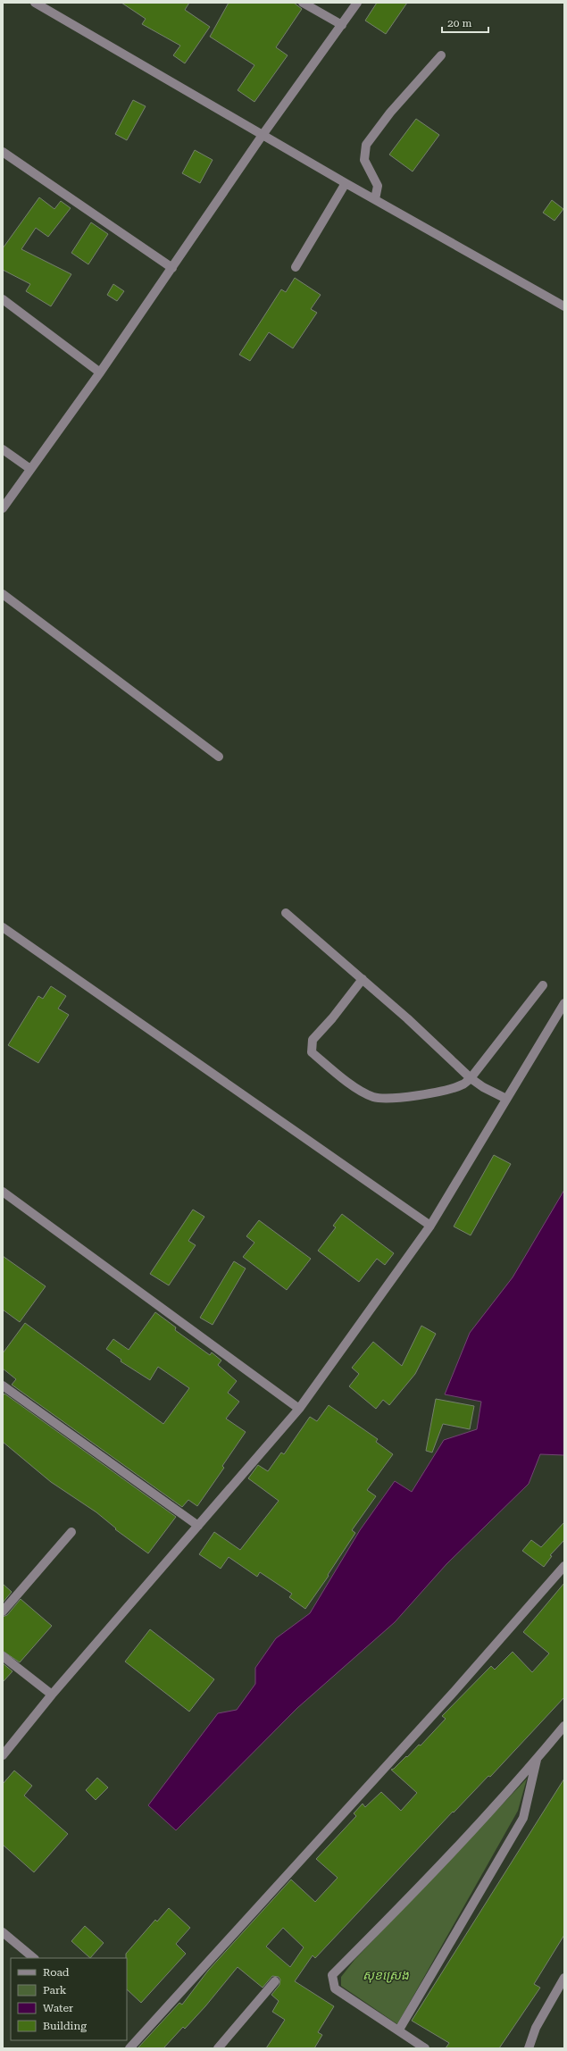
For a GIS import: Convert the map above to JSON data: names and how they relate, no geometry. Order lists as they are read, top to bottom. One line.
{"parks":["សុខស្រេង"],"legend":["Road","Park","Water","Building"],"scale_bar":"20 m"}
